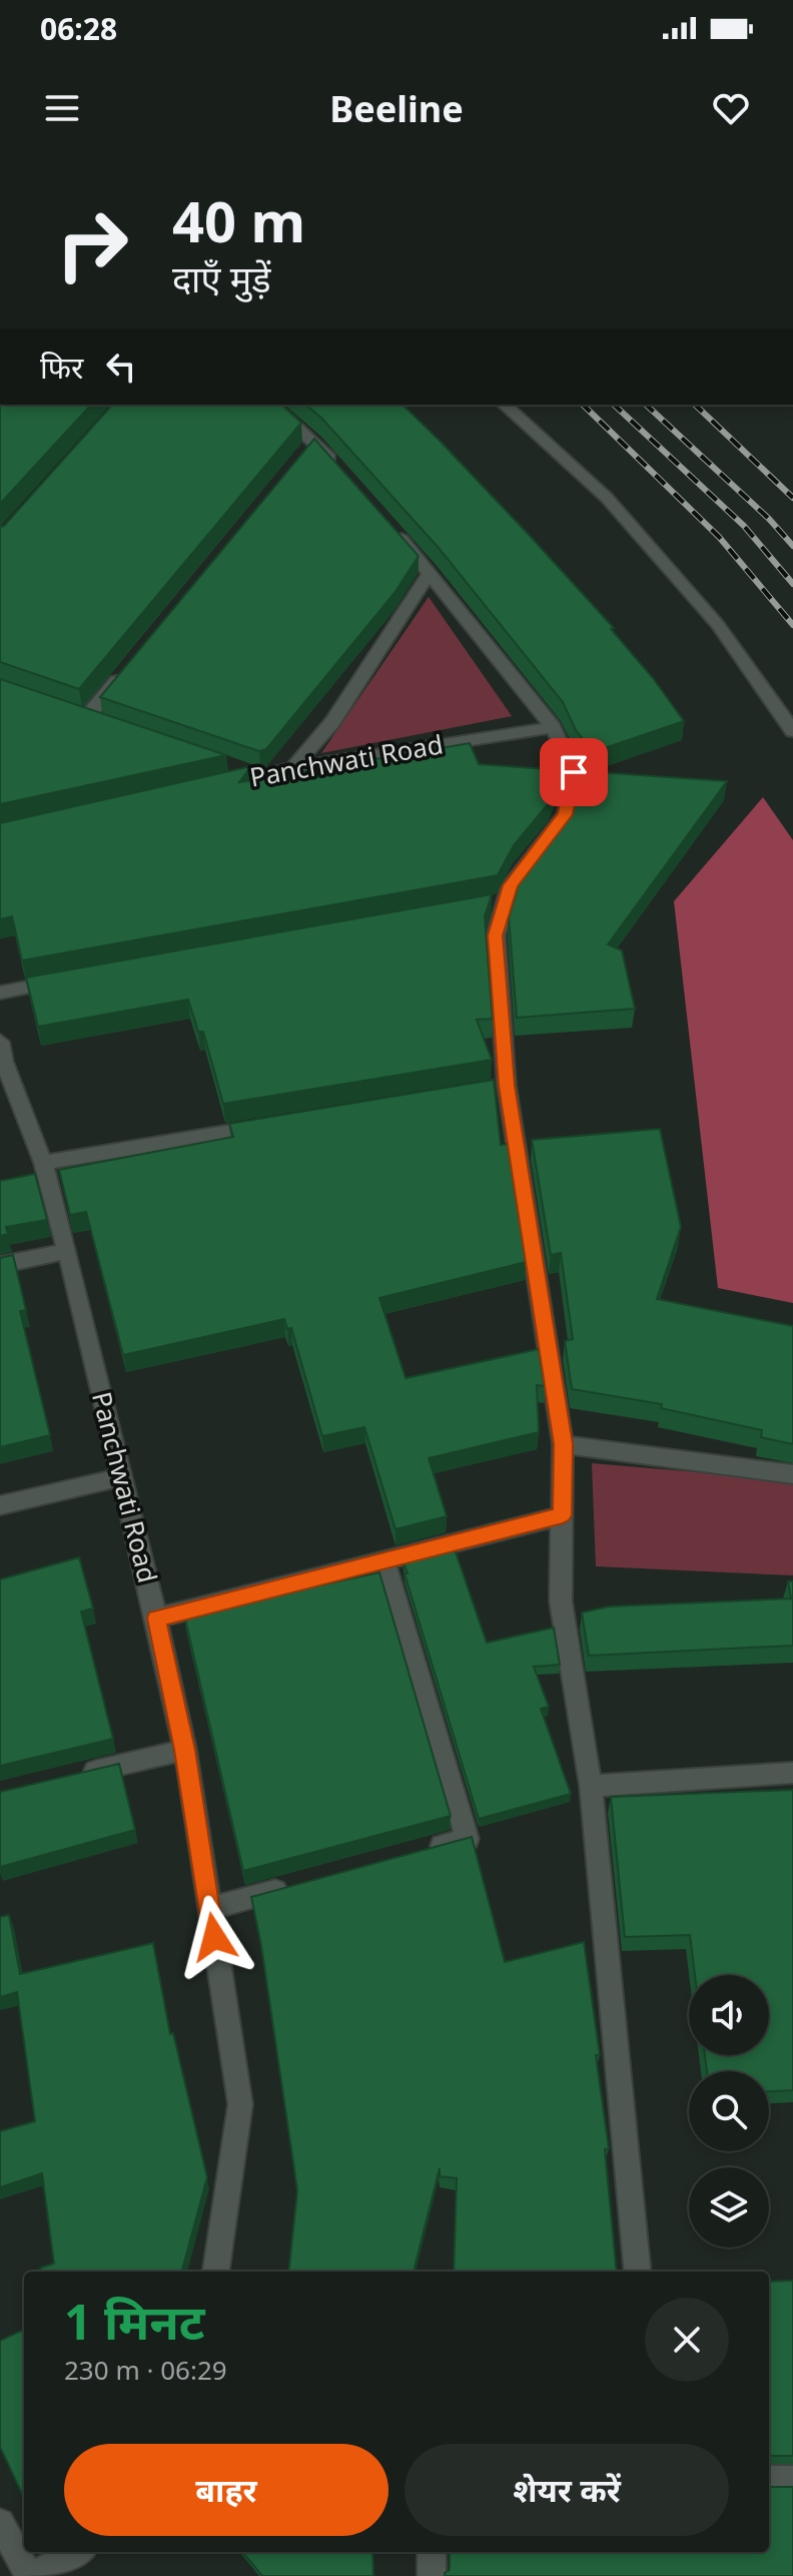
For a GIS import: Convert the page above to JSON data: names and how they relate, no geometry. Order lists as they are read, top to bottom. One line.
{"streets":{"street":["Panchwati Road"]},"page":{"status":"06:28","header":"Beeline","turn":["40 m","दाएँ मुड़ें"],"then":"फिर","heading":["1 मिनट","230 m · 06:29"],"buttons":["बाहर","शेयर करें"]}}
